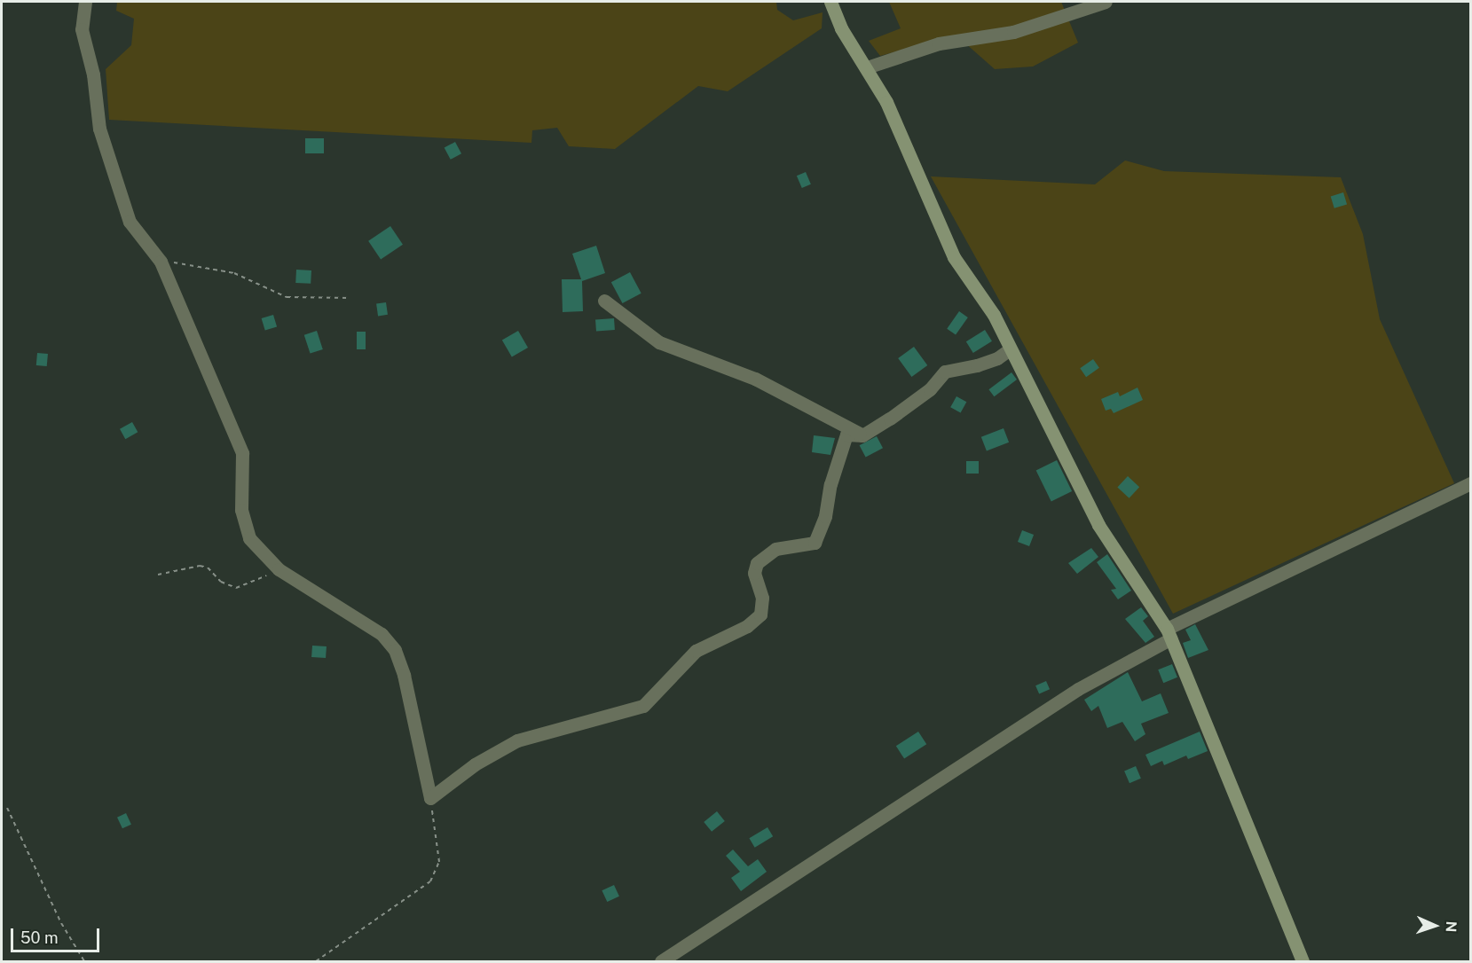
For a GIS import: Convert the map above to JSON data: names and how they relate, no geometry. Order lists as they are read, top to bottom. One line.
{"scale_bar":"50 m","north":"right"}
